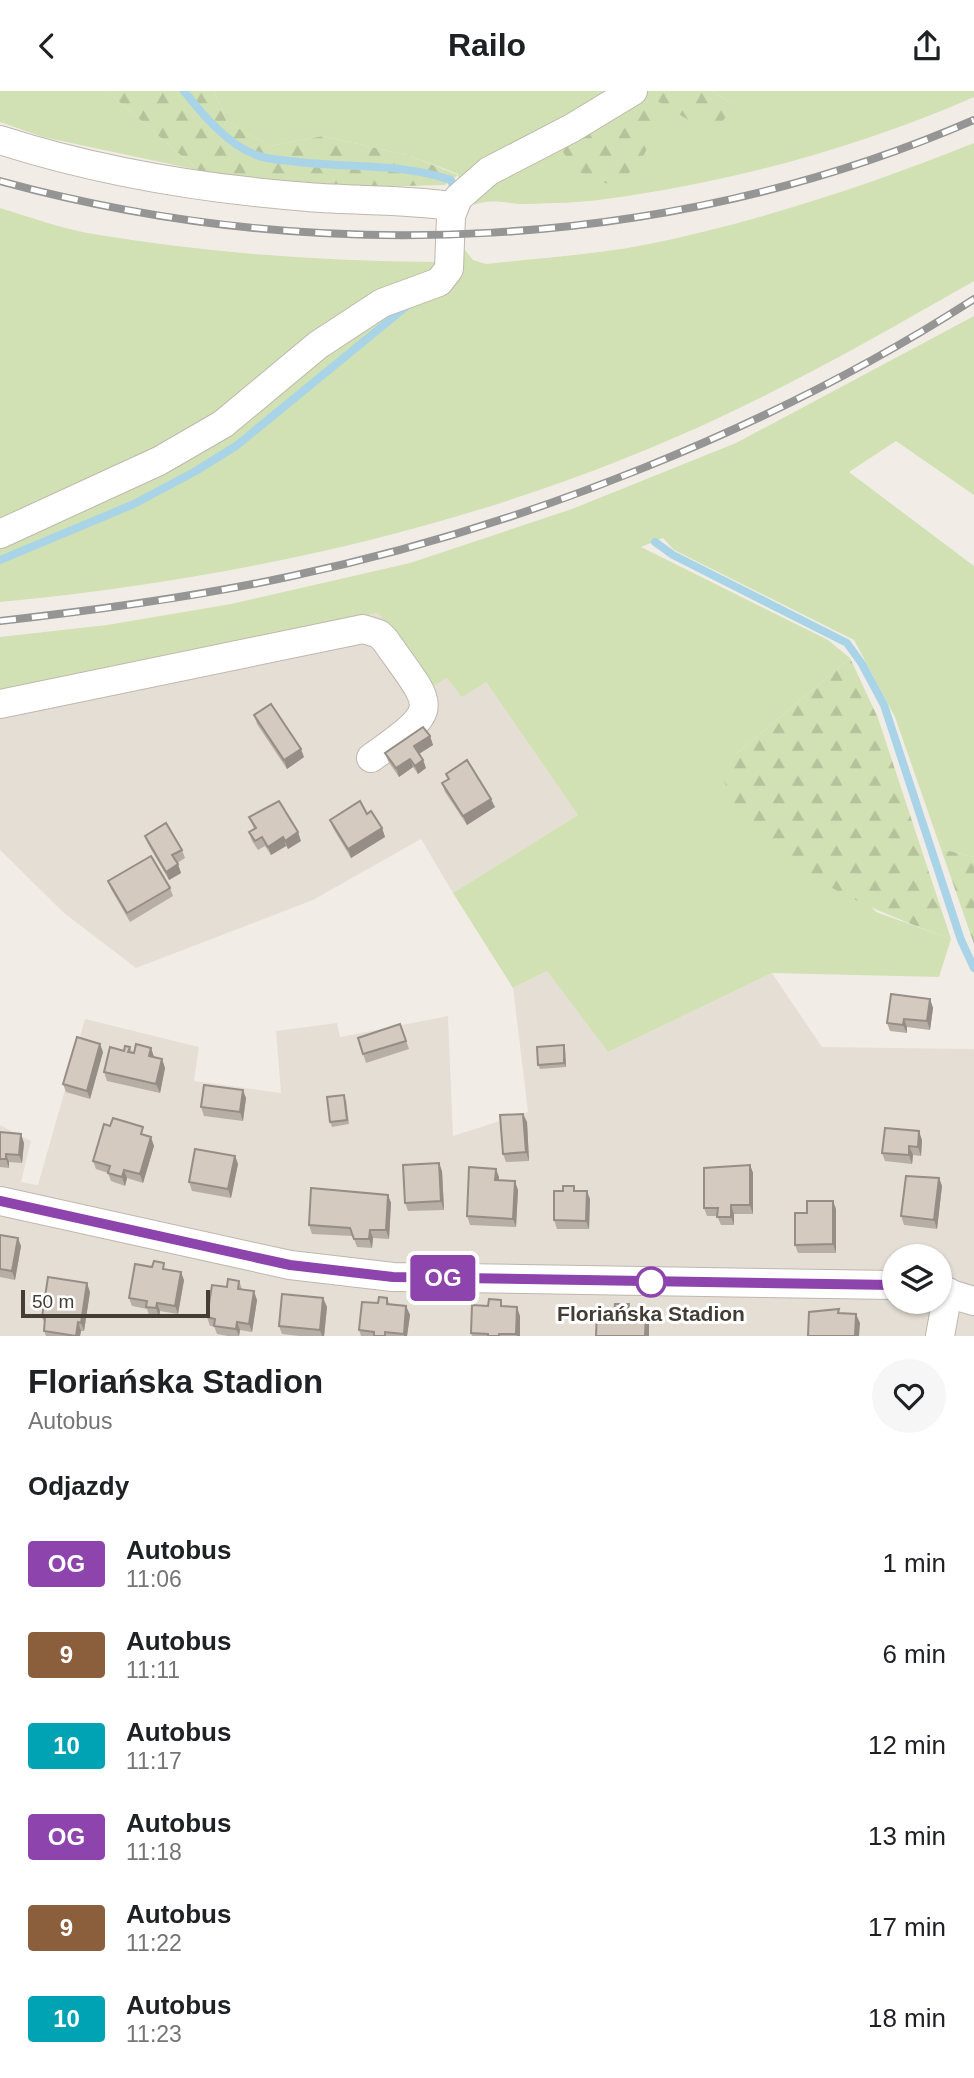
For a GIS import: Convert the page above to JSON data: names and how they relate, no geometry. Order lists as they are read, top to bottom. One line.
{"places":["Floriańska Stadion"],"lines":["bus line OG"],"scale_bar":"50 m","page":{"header":"Railo","on_map":"OG","scale":"50 m","heading":[["Floriańska Stadion","Autobus"],"Odjazdy"],"list":[{"mark":"OG","name":"Autobus","note":"11:06","value":"1 min"},{"mark":"9","name":"Autobus","note":"11:11","value":"6 min"},{"mark":"10","name":"Autobus","note":"11:17","value":"12 min"},{"mark":"OG","name":"Autobus","note":"11:18","value":"13 min"},{"mark":"9","name":"Autobus","note":"11:22","value":"17 min"},{"mark":"10","name":"Autobus","note":"11:23","value":"18 min"}]}}
